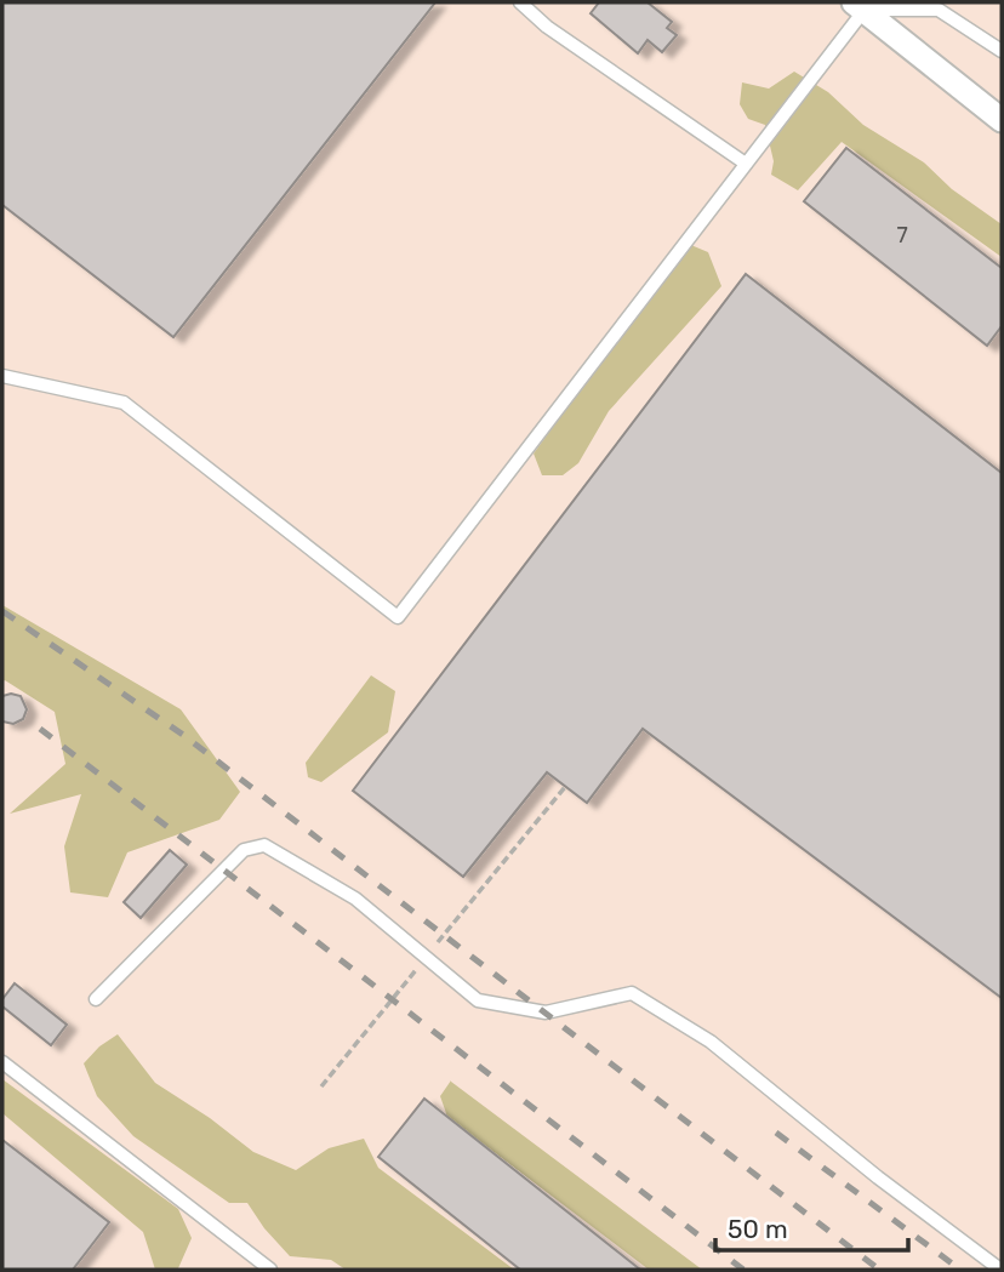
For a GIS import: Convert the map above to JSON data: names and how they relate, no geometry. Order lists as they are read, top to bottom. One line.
{"house_numbers":["7"],"scale_bar":"50 m"}
